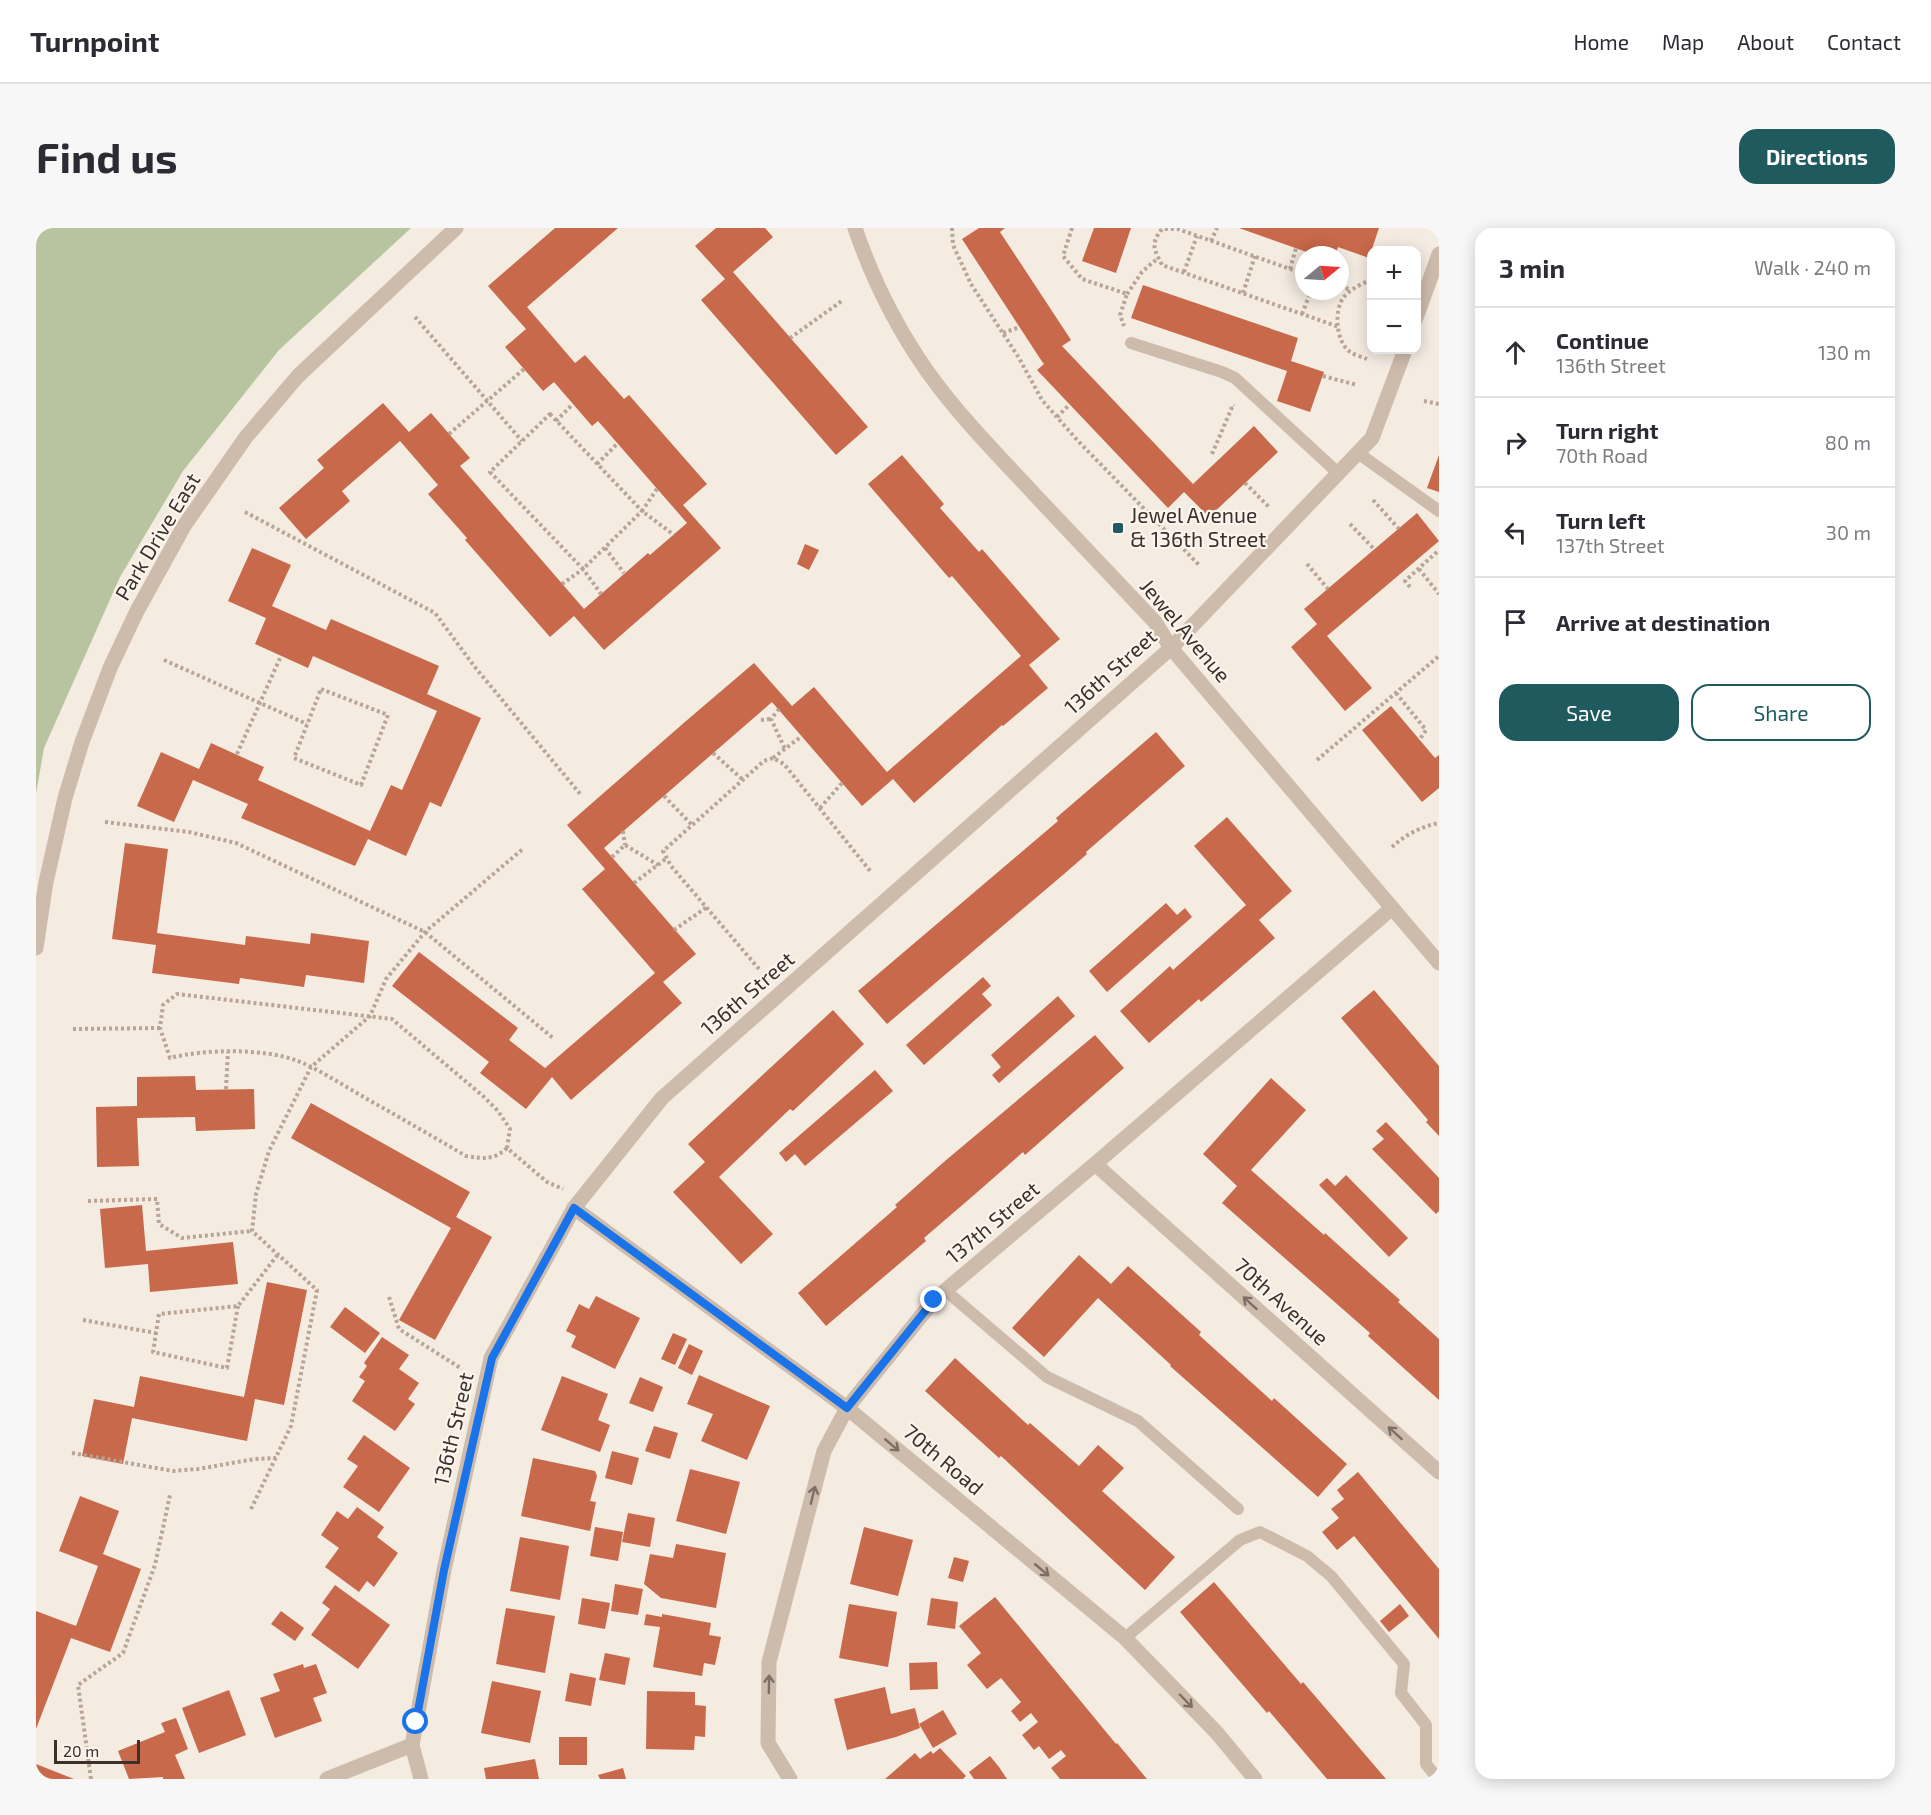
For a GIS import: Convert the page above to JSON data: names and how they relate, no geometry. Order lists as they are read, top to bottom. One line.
{"streets":{"street":["Park Drive East","Jewel Avenue","136th Street","137th Street","70th Avenue","70th Road"]},"crossings":[["Jewel Avenue","136th Street"],["Jewel Avenue","137th Street"],["136th Street","70th Road"],["137th Street","70th Avenue"],["137th Street","70th Road"]],"one_way":["70th Avenue","70th Road"],"places":{"transit":["Jewel Avenue & 136th Street"]},"scale_bar":"20 m","north":"right","page":{"header":"Turnpoint","nav":["Home","Map","About","Contact"],"buttons":["Directions",["Save","Share"]],"title":"Find us","heading":["3 min","Walk · 240 m"],"map_buttons":["+","−"],"list":[["Continue","136th Street","130 m"],["Turn right","70th Road","80 m"],["Turn left","137th Street","30 m"],"Arrive at destination"],"scale":"20 m"}}
